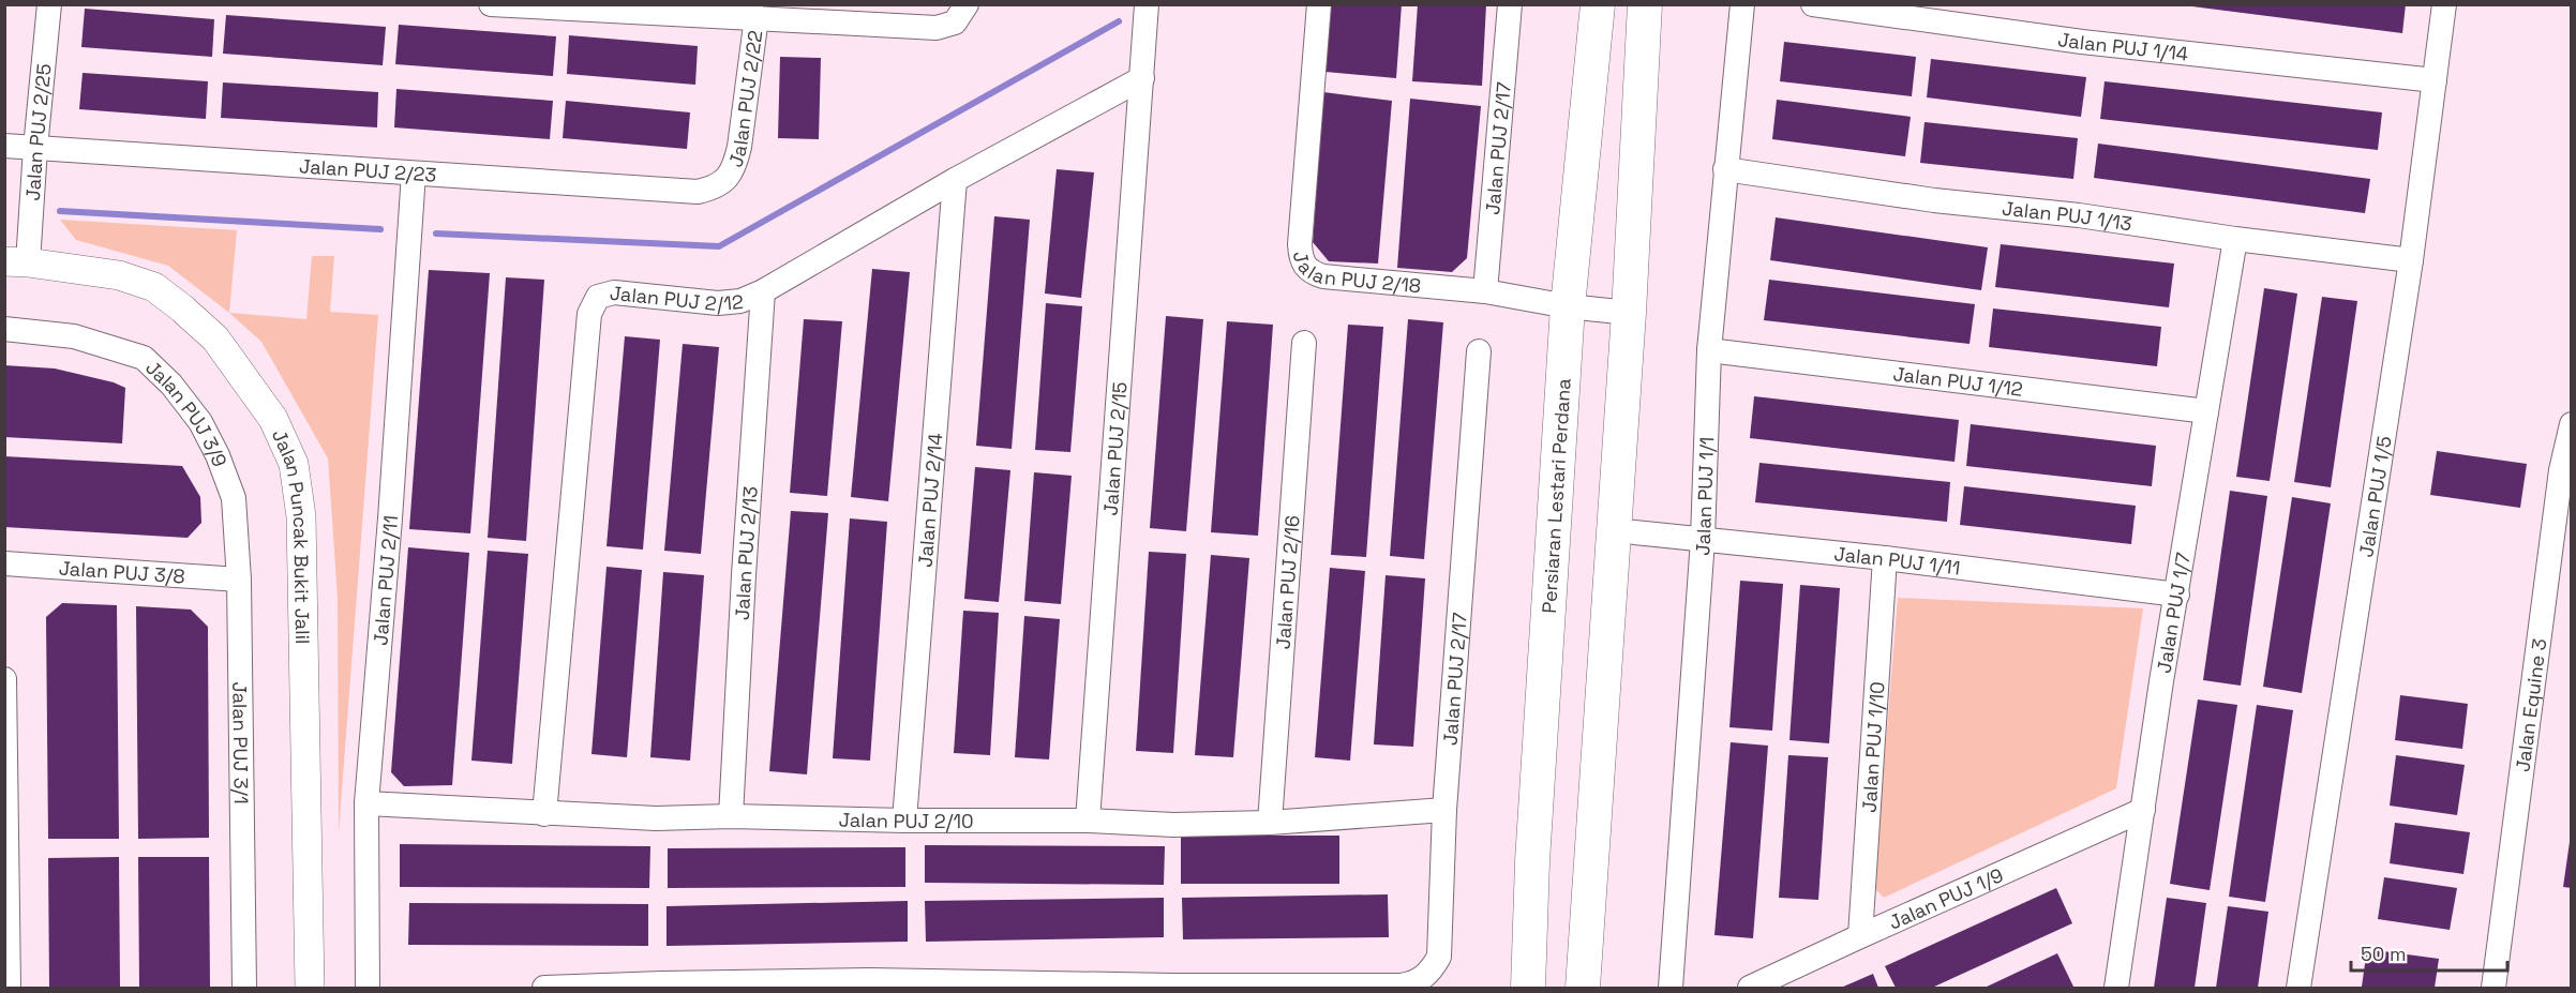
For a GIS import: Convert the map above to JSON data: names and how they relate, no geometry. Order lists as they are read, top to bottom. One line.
{"streets":{"main road":["Persiaran Lestari Perdana"],"street":["Jalan PUJ 1/14","Jalan PUJ 2/22","Jalan PUJ 2/25","Jalan PUJ 2/17","Jalan PUJ 2/23","Jalan PUJ 1/13","Jalan PUJ 2/18","Jalan PUJ 2/12","Jalan PUJ 1/12","Jalan PUJ 3/9","Jalan PUJ 2/15","Jalan PUJ 1/1","Jalan PUJ 1/5","Jalan PUJ 2/14","Jalan Puncak Bukit Jalil","Jalan PUJ 2/13","Jalan PUJ 1/11","Jalan PUJ 3/8","Jalan PUJ 2/11","Jalan PUJ 2/16","Jalan PUJ 1/7","Jalan Equine 3","Jalan PUJ 3/1","Jalan PUJ 1/10","Jalan PUJ 2/10","Jalan PUJ 1/9"]},"crossings":[["Jalan PUJ 1/14","Jalan PUJ 1/5"],["Jalan PUJ 2/22","Jalan PUJ 2/23"],["Jalan PUJ 2/25","Jalan PUJ 2/23"],["Jalan PUJ 2/25","Jalan Puncak Bukit Jalil"],["Jalan PUJ 2/17","Jalan PUJ 2/18"],["Jalan PUJ 2/17","Jalan PUJ 2/10"],["Jalan PUJ 2/23","Jalan PUJ 2/11"],["Jalan PUJ 1/13","Jalan PUJ 1/1"],["Jalan PUJ 1/13","Jalan PUJ 1/5"],["Jalan PUJ 1/13","Jalan PUJ 1/7"],["Jalan PUJ 2/18","Persiaran Lestari Perdana"],["Jalan PUJ 2/12","Jalan PUJ 2/15"],["Jalan PUJ 2/12","Jalan PUJ 2/14"],["Jalan PUJ 2/12","Jalan PUJ 2/13"],["Jalan PUJ 2/12","Jalan PUJ 2/10"],["Jalan PUJ 1/12","Jalan PUJ 1/1"],["Jalan PUJ 1/12","Jalan PUJ 1/7"],["Jalan PUJ 3/9","Jalan PUJ 3/1"],["Jalan PUJ 2/15","Jalan PUJ 2/10"],["Jalan PUJ 1/1","Jalan PUJ 1/11"],["Jalan PUJ 2/14","Jalan PUJ 2/10"],["Jalan PUJ 2/13","Jalan PUJ 2/10"],["Jalan PUJ 1/11","Jalan PUJ 1/7"],["Jalan PUJ 1/11","Jalan PUJ 1/10"],["Jalan PUJ 3/8","Jalan PUJ 3/1"],["Jalan PUJ 2/11","Jalan PUJ 2/10"],["Jalan PUJ 2/16","Jalan PUJ 2/10"],["Jalan PUJ 1/7","Jalan PUJ 1/9"],["Jalan PUJ 1/10","Jalan PUJ 1/9"]],"scale_bar":"50 m"}
